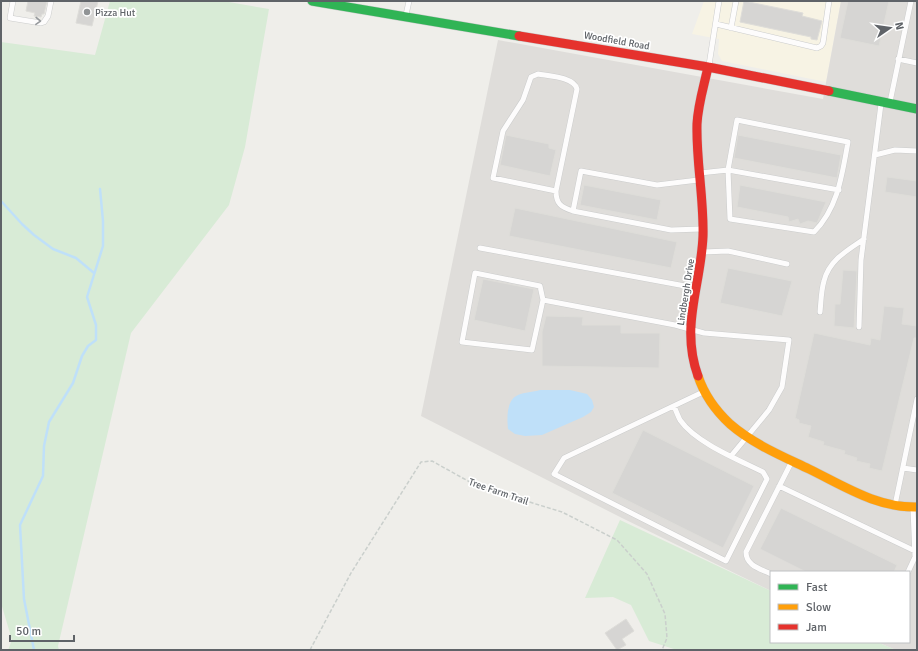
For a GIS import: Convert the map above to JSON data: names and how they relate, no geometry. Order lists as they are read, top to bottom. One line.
{"streets":{"main road":["Woodfield Road","Lindbergh Drive"],"path":["Tree Farm Trail"]},"crossings":[["Woodfield Road","Lindbergh Drive"]],"places":["Pizza Hut"],"legend":["Fast","Slow","Jam"],"scale_bar":"50 m","north":"right"}
